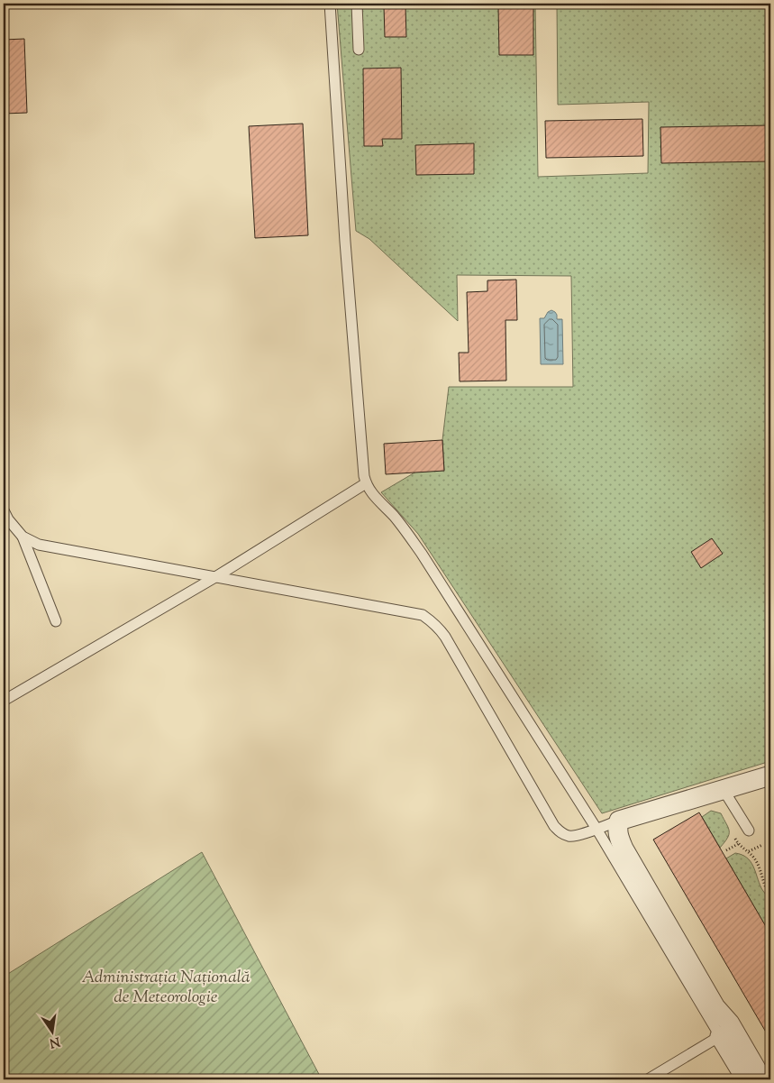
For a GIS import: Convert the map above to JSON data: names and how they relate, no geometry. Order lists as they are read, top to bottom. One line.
{"parks":["Administrația Națională de Meteorologie"],"north":"bottom"}
